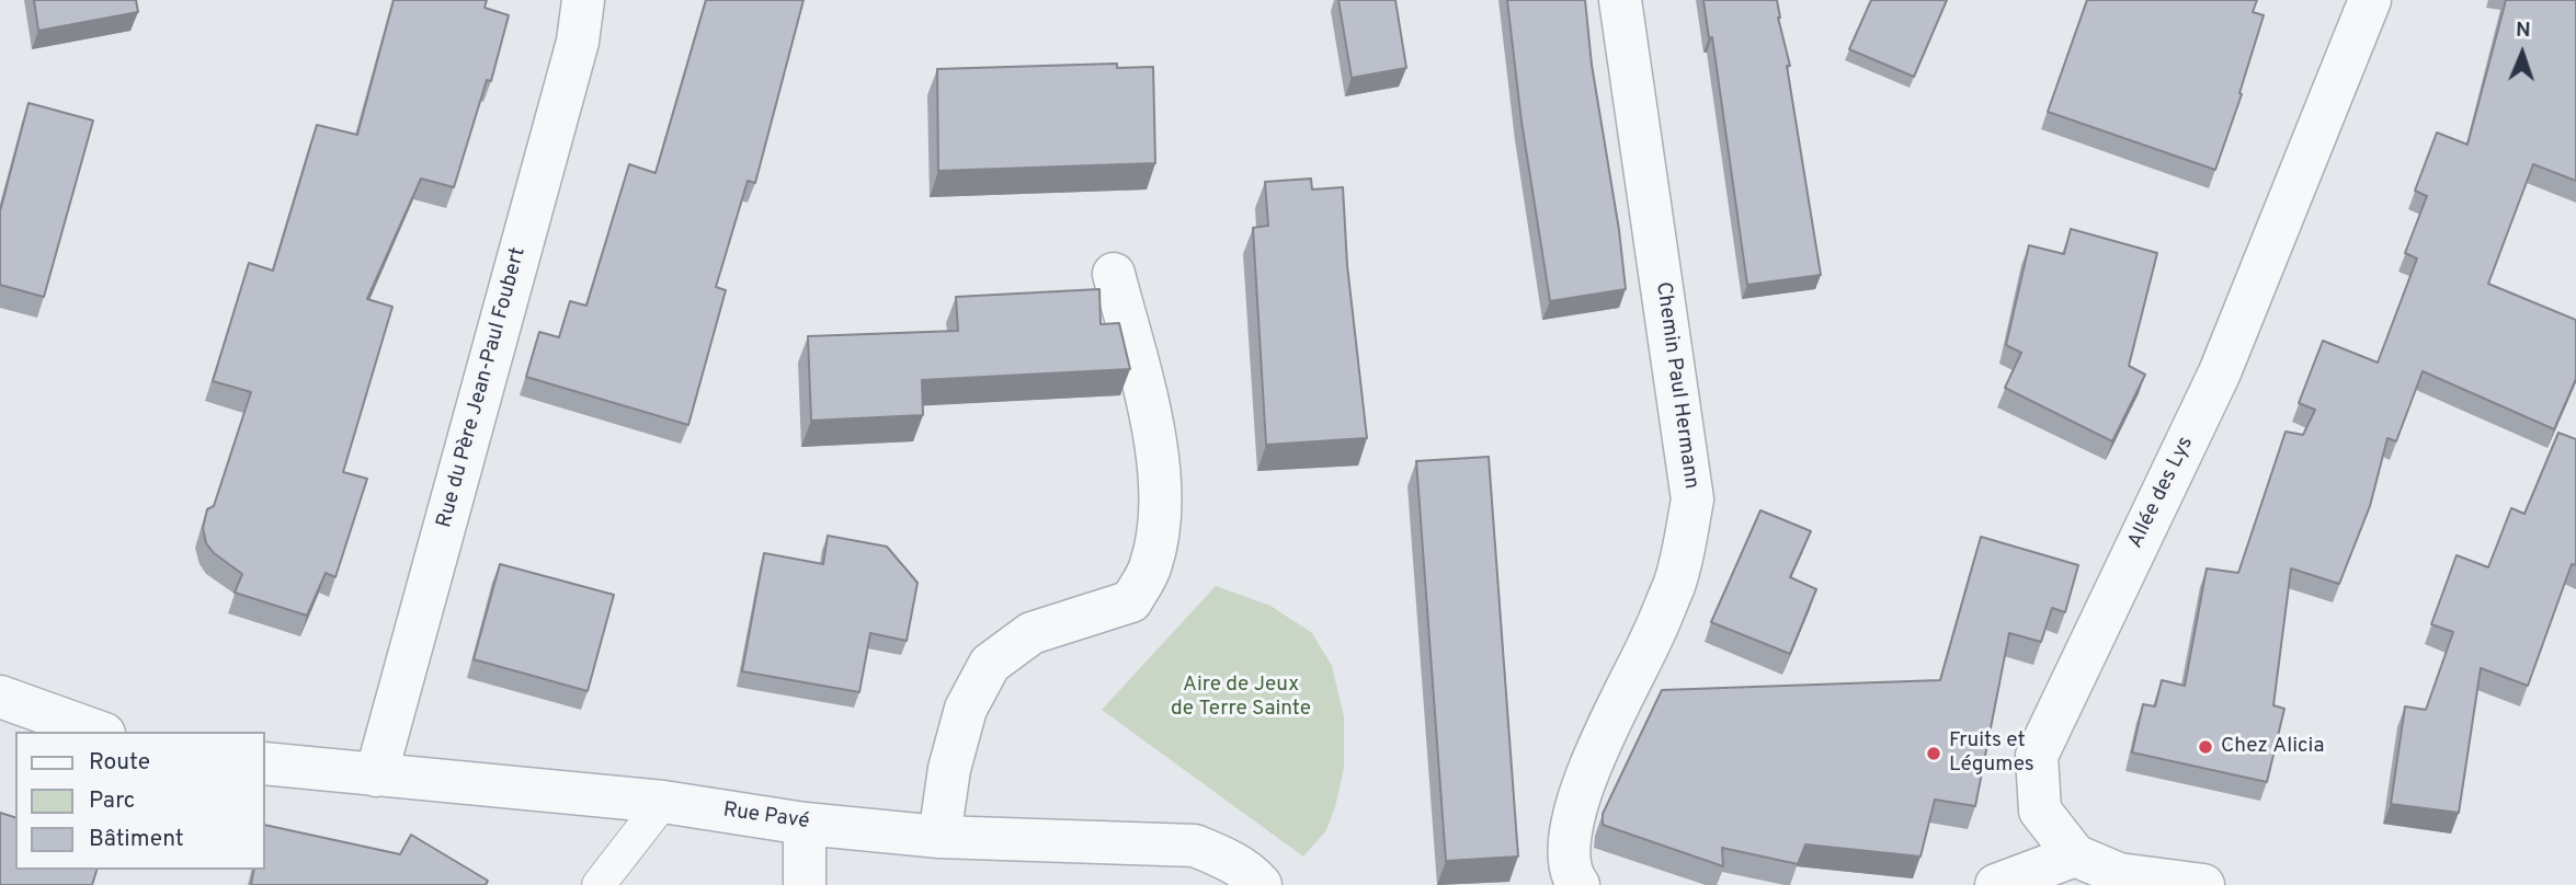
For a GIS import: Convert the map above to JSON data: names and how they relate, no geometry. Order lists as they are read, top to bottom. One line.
{"streets":{"street":["Chemin Paul Hermann","Rue du Père Jean-Paul Foubert","Allée des Lys","Rue Pavé"]},"crossings":[["Rue du Père Jean-Paul Foubert","Rue Pavé"]],"parks":["Aire de Jeux de Terre Sainte"],"places":["Chez Alicia","Fruits et Légumes"],"legend":["Route","Parc","Bâtiment"],"north":"top"}
